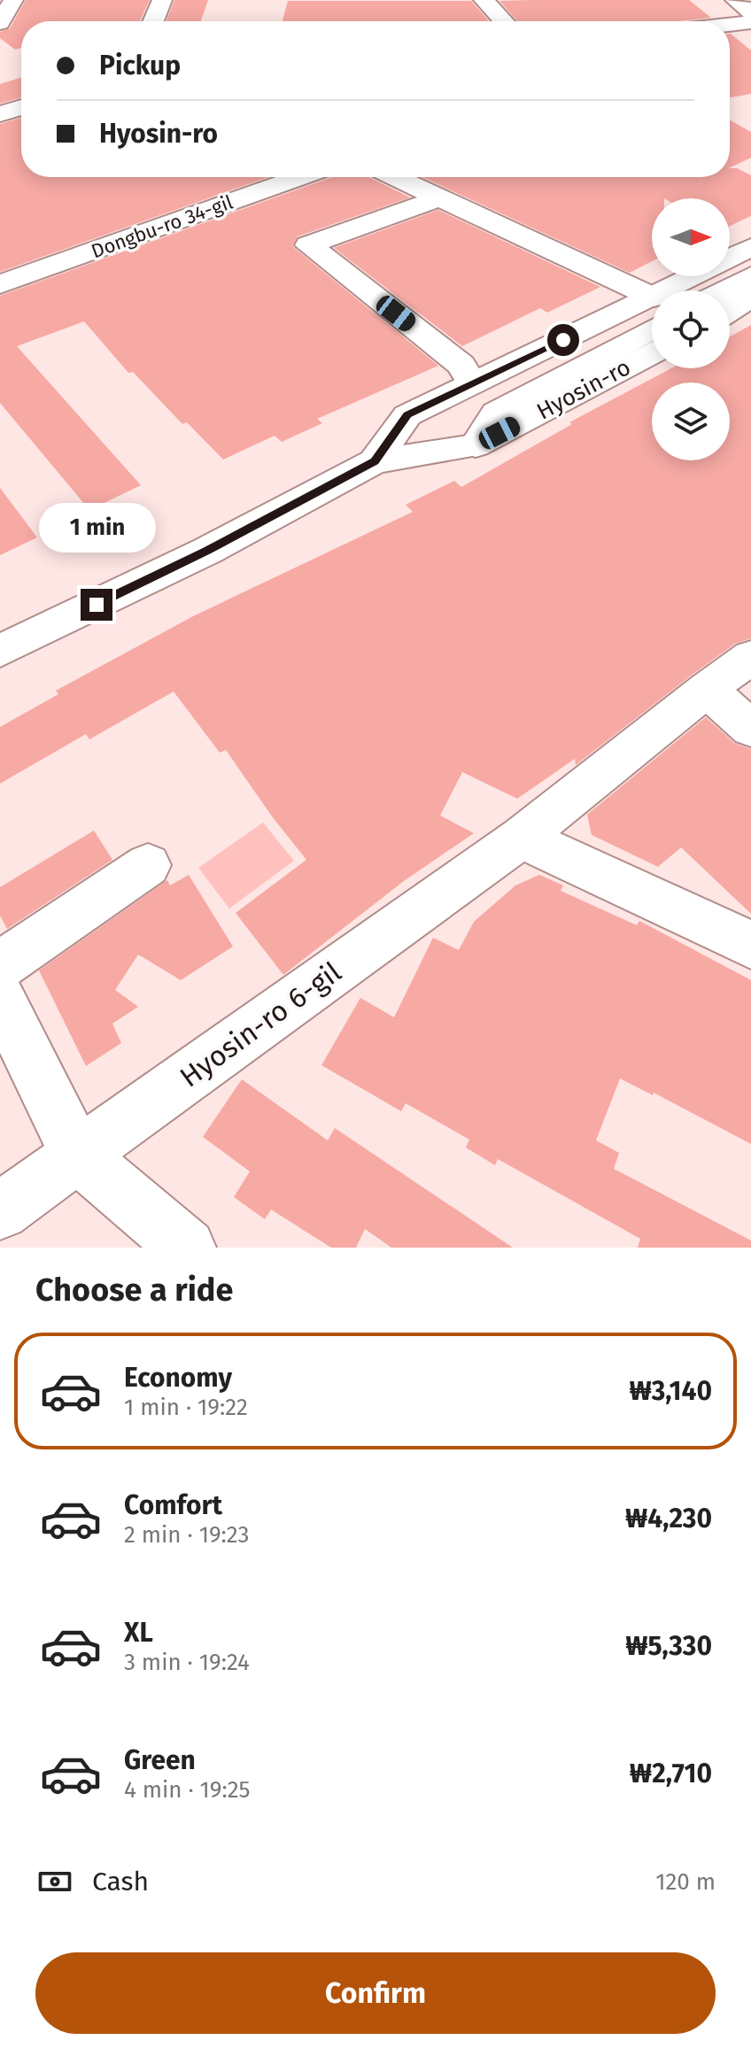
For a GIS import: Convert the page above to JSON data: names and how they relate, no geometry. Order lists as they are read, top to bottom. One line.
{"streets":{"street":["Dongbu-ro 34-gil","Hyosin-ro","Hyosin-ro 6-gil"]},"north":"right","page":{"banner":["Pickup","Hyosin-ro"],"bubble":"1 min","heading":"Choose a ride","list":[{"name":"Economy","note":"1 min · 19:22","value":"₩3,140"},{"name":"Comfort","note":"2 min · 19:23","value":"₩4,230"},{"name":"XL","note":"3 min · 19:24","value":"₩5,330"},{"name":"Green","note":"4 min · 19:25","value":"₩2,710"}],"pay":["Cash","120 m"],"buttons":"Confirm"}}
